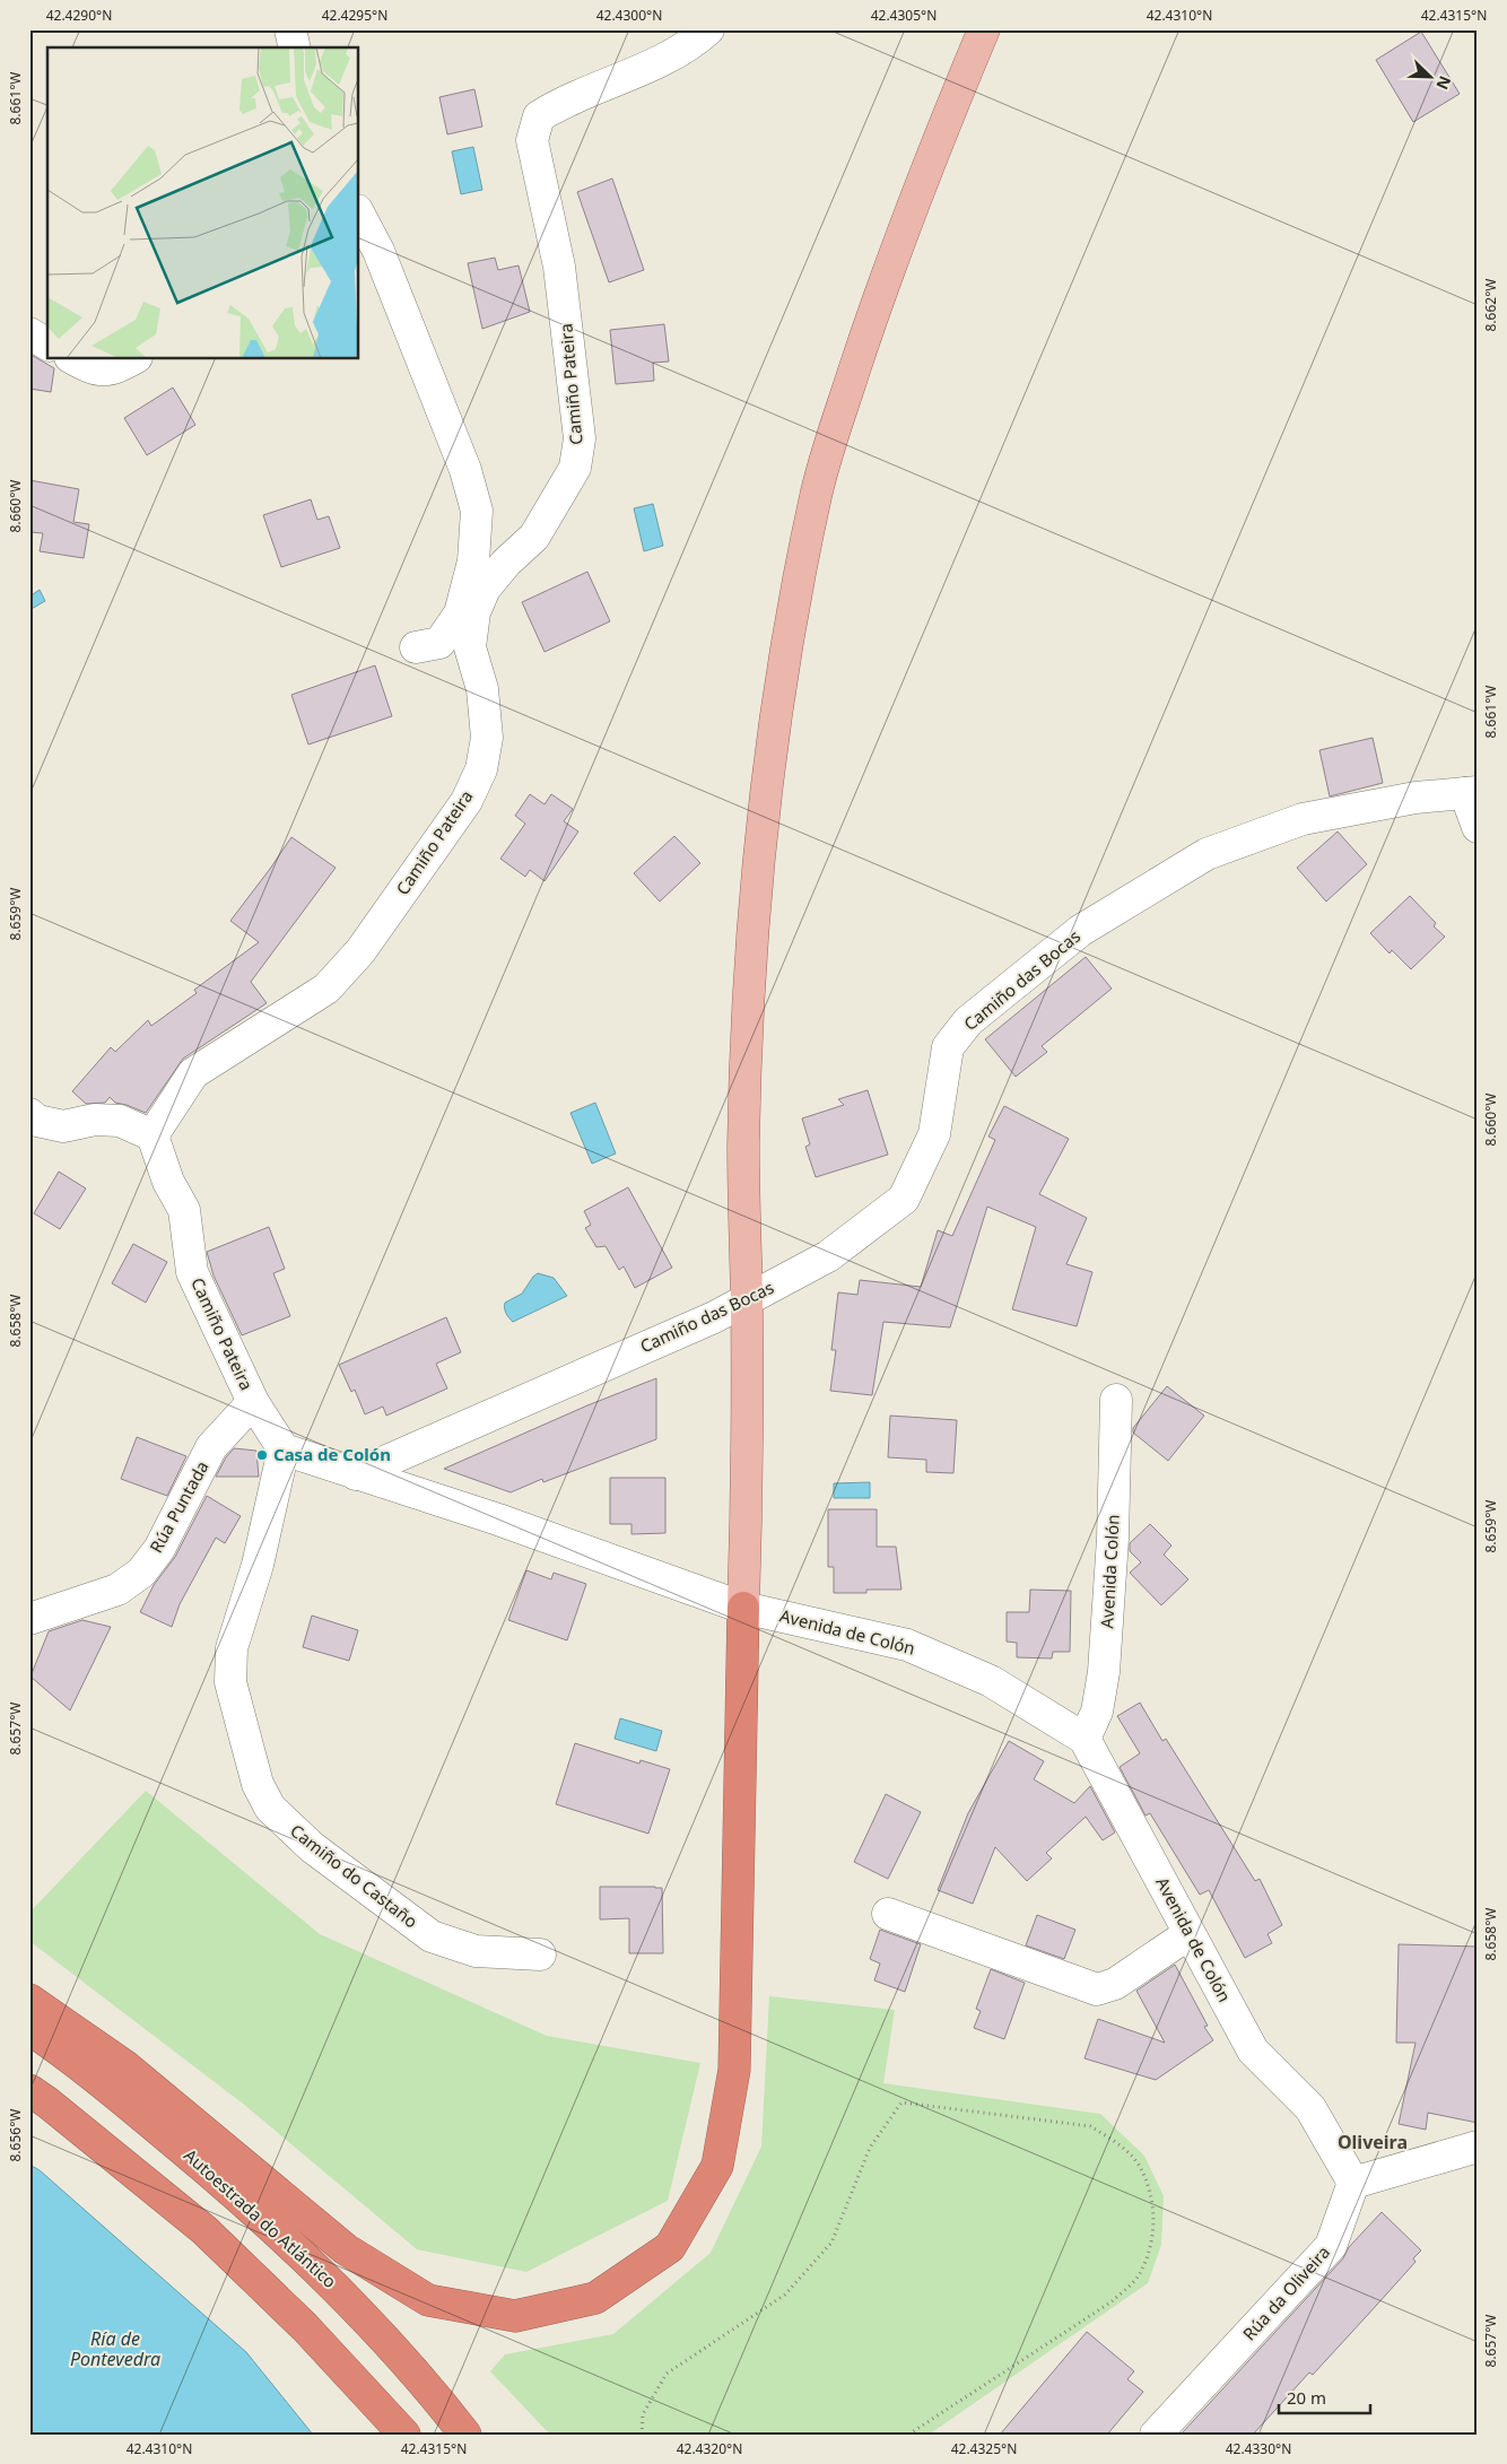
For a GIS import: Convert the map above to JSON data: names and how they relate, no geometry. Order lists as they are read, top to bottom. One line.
{"streets":{"highway":["Autoestrada do Atlántico"],"street":["Camiño Pateira","Camiño das Bocas","Rúa Puntada","Avenida Colón","Avenida de Colón","Camiño do Castaño","Rúa da Oliveira"]},"crossings":[["Camiño Pateira","Rúa Puntada"],["Camiño das Bocas","Avenida de Colón"],["Avenida Colón","Avenida de Colón"],["Avenida de Colón","Camiño do Castaño"],["Avenida de Colón","Rúa da Oliveira"]],"districts":["Oliveira"],"water":["Ría de Pontevedra"],"places":["Casa de Colón"],"scale_bar":"20 m","north":"bottom right","coordinates":["42.4290°N","42.4295°N","42.4300°N","42.4305°N","42.4310°N","42.4315°N","8.661°W","8.662°W","8.660°W","8.659°W","8.658°W","8.657°W","8.656°W","42.4320°N","42.4325°N","42.4330°N"]}
